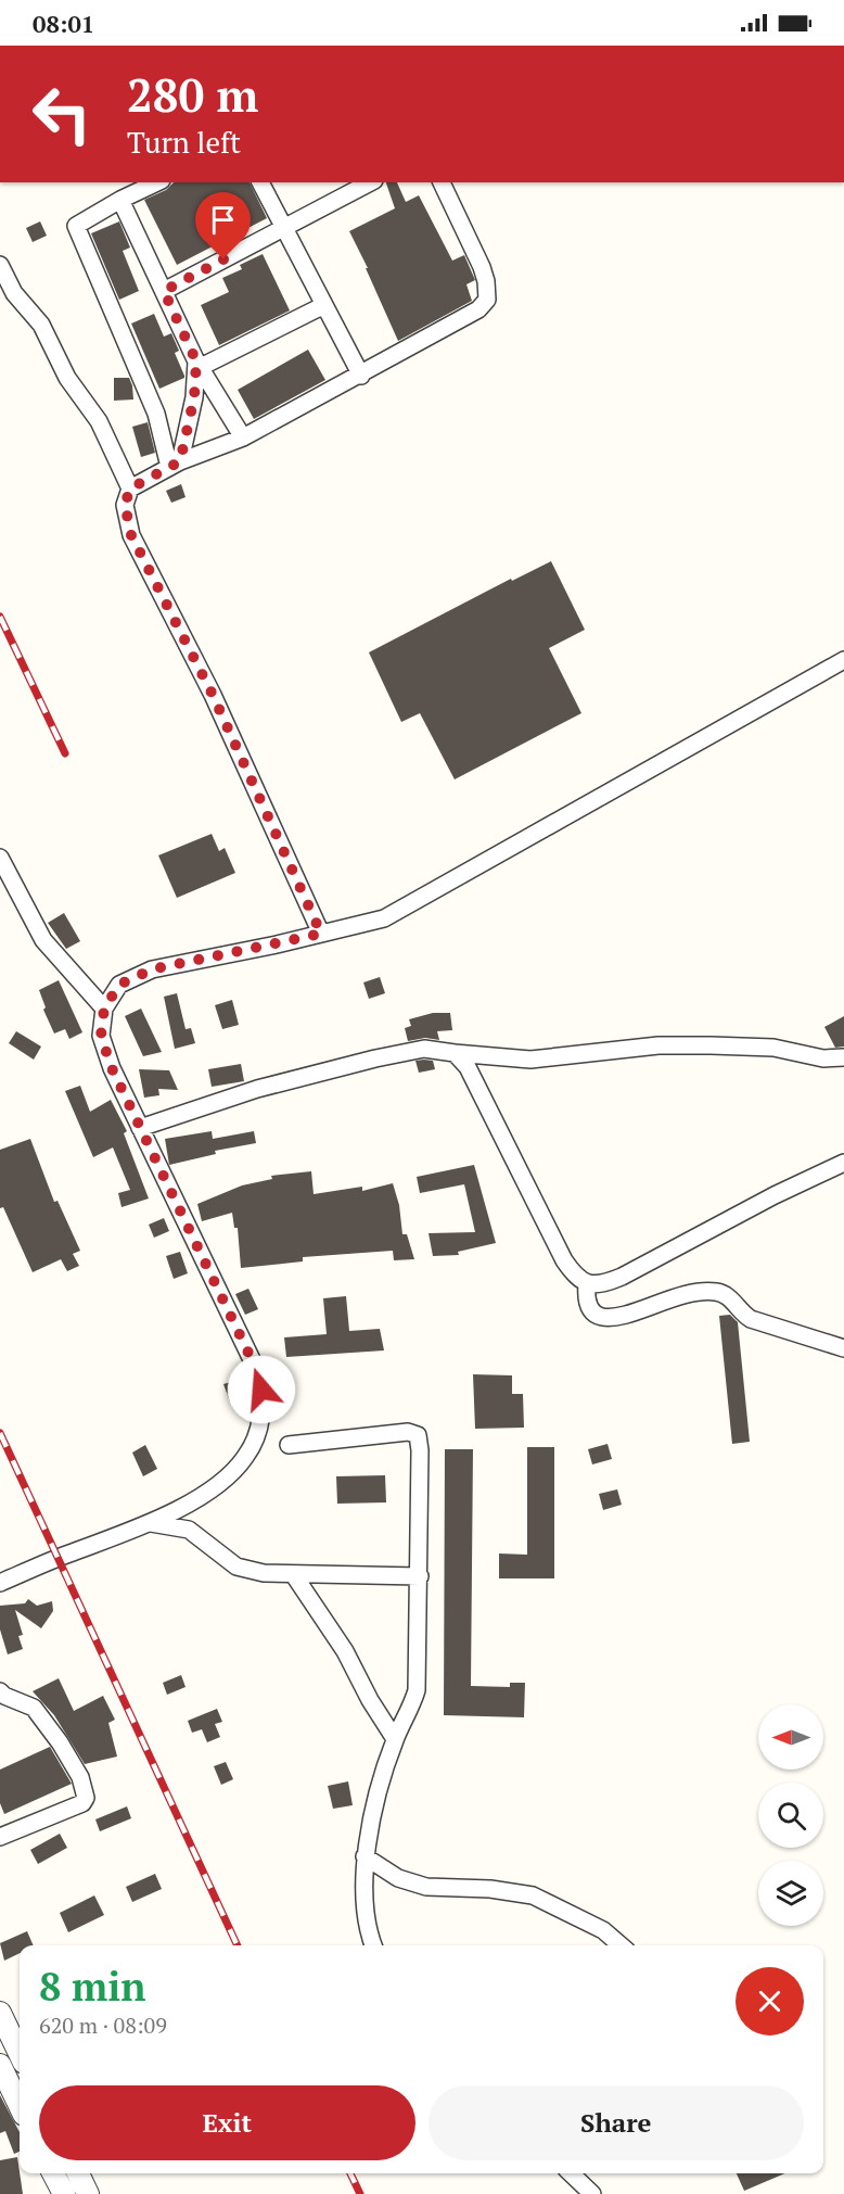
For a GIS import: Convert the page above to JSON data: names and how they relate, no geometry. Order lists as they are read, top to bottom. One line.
{"north":"left","page":{"status":"08:01","turn":["280 m","Turn left"],"heading":["8 min","620 m · 08:09"],"buttons":["Exit","Share"]}}
